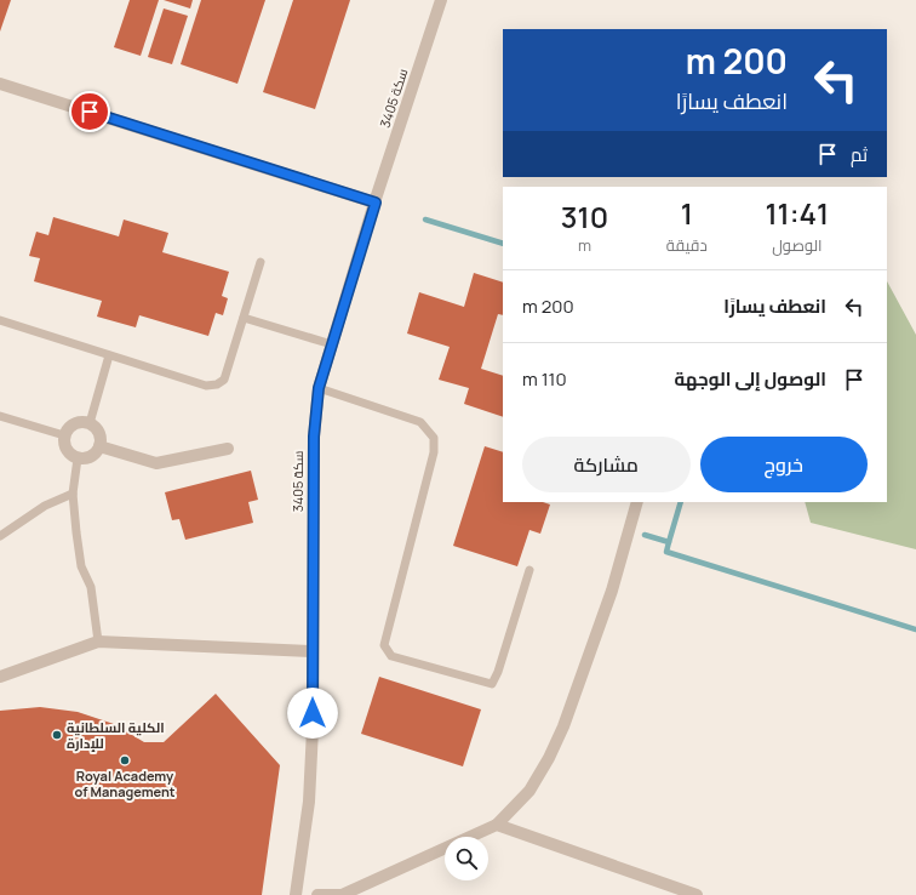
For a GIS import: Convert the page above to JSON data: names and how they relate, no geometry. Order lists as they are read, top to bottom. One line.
{"streets":{"street":["سكة 3405"]},"places":["الكلية السلطانية للإدارة","Royal Academy of Management"],"page":{"turn":["200 m","انعطف يسارًا"],"then":"ثم","eta":["11:41","الوصول","1","دقيقة","310","m"],"list":[{"name":"انعطف يسارًا","value":"200 m"},{"name":"الوصول إلى الوجهة","value":"110 m"}],"buttons":["خروج","مشاركة"]}}
